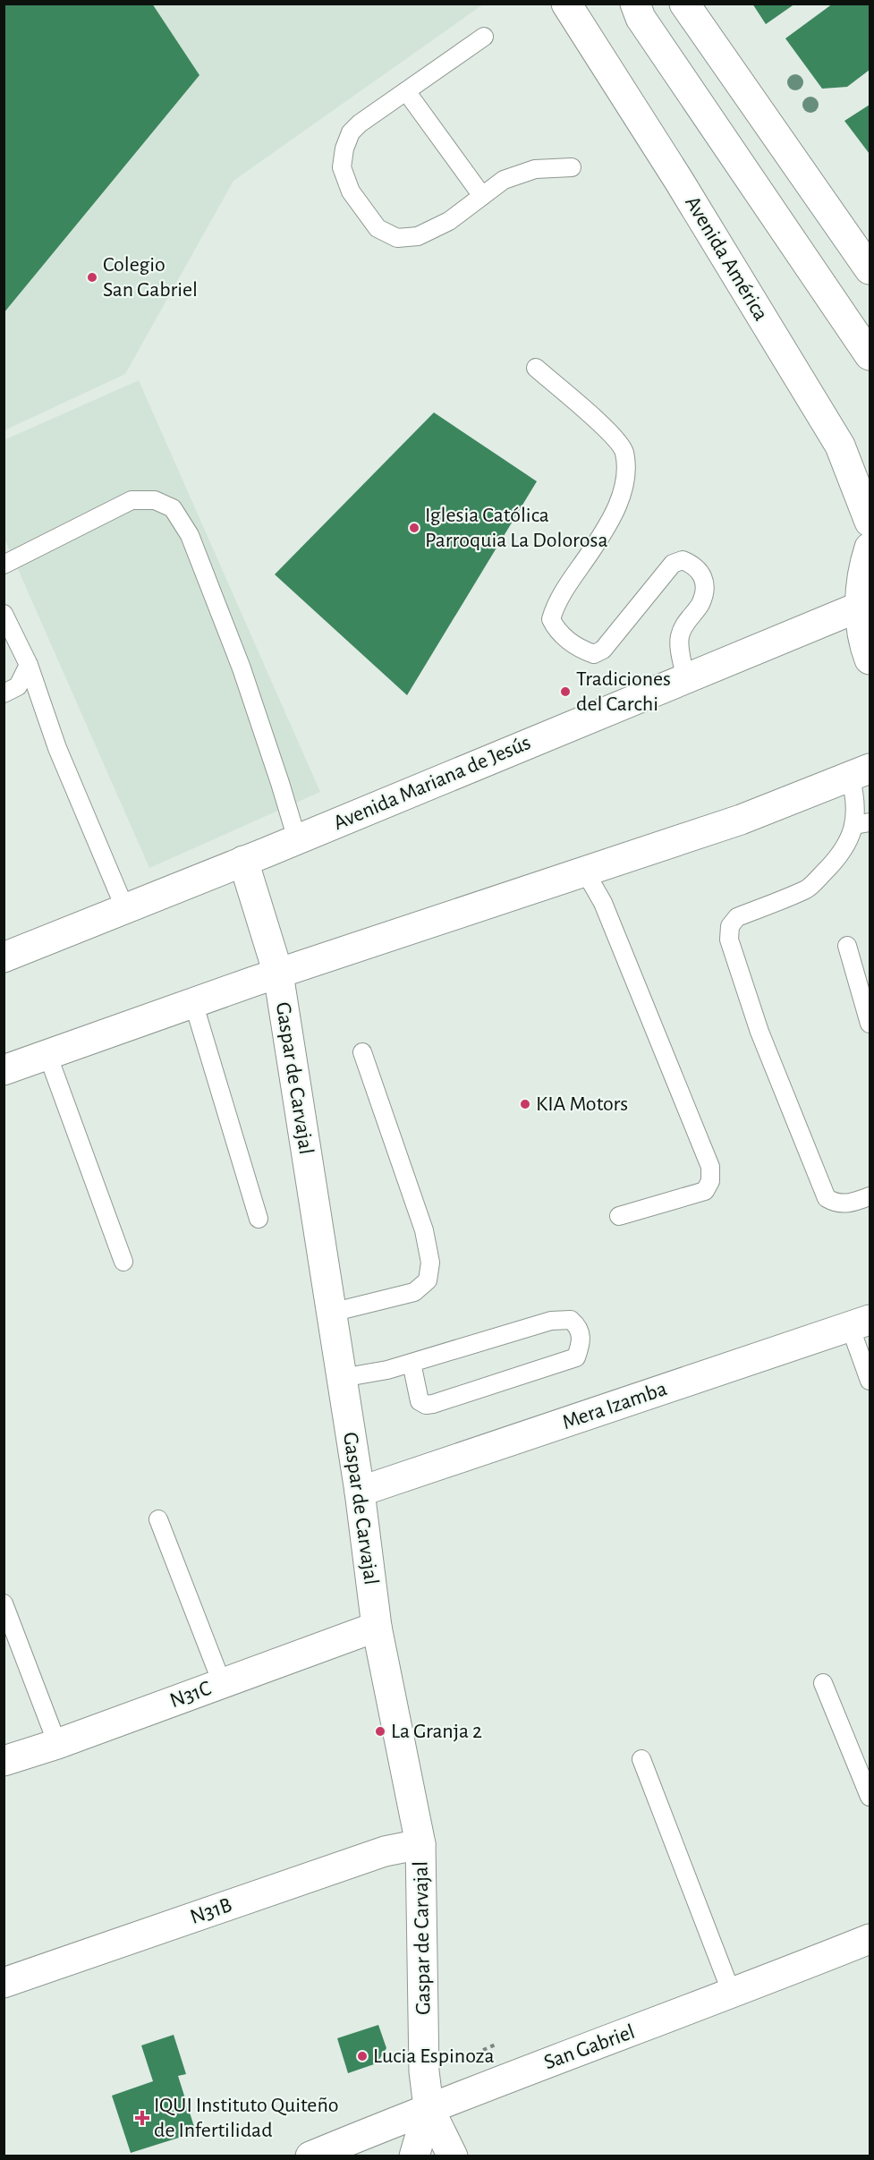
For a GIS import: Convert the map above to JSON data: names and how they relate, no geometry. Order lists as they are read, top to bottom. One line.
{"streets":{"street":["Avenida América","Avenida Mariana de Jesús","Gaspar de Carvajal","Mera Izamba","N31C","N31B","San Gabriel"]},"crossings":[["Avenida Mariana de Jesús","Gaspar de Carvajal"],["Gaspar de Carvajal","Mera Izamba"],["Gaspar de Carvajal","N31C"],["Gaspar de Carvajal","N31B"],["Gaspar de Carvajal","San Gabriel"]],"places":{"other":["Colegio San Gabriel","Iglesia Católica Parroquia La Dolorosa","Tradiciones del Carchi","KIA Motors","La Granja 2","Lucia Espinoza"],"health":["IQUI Instituto Quiteño de Infertilidad"]}}
